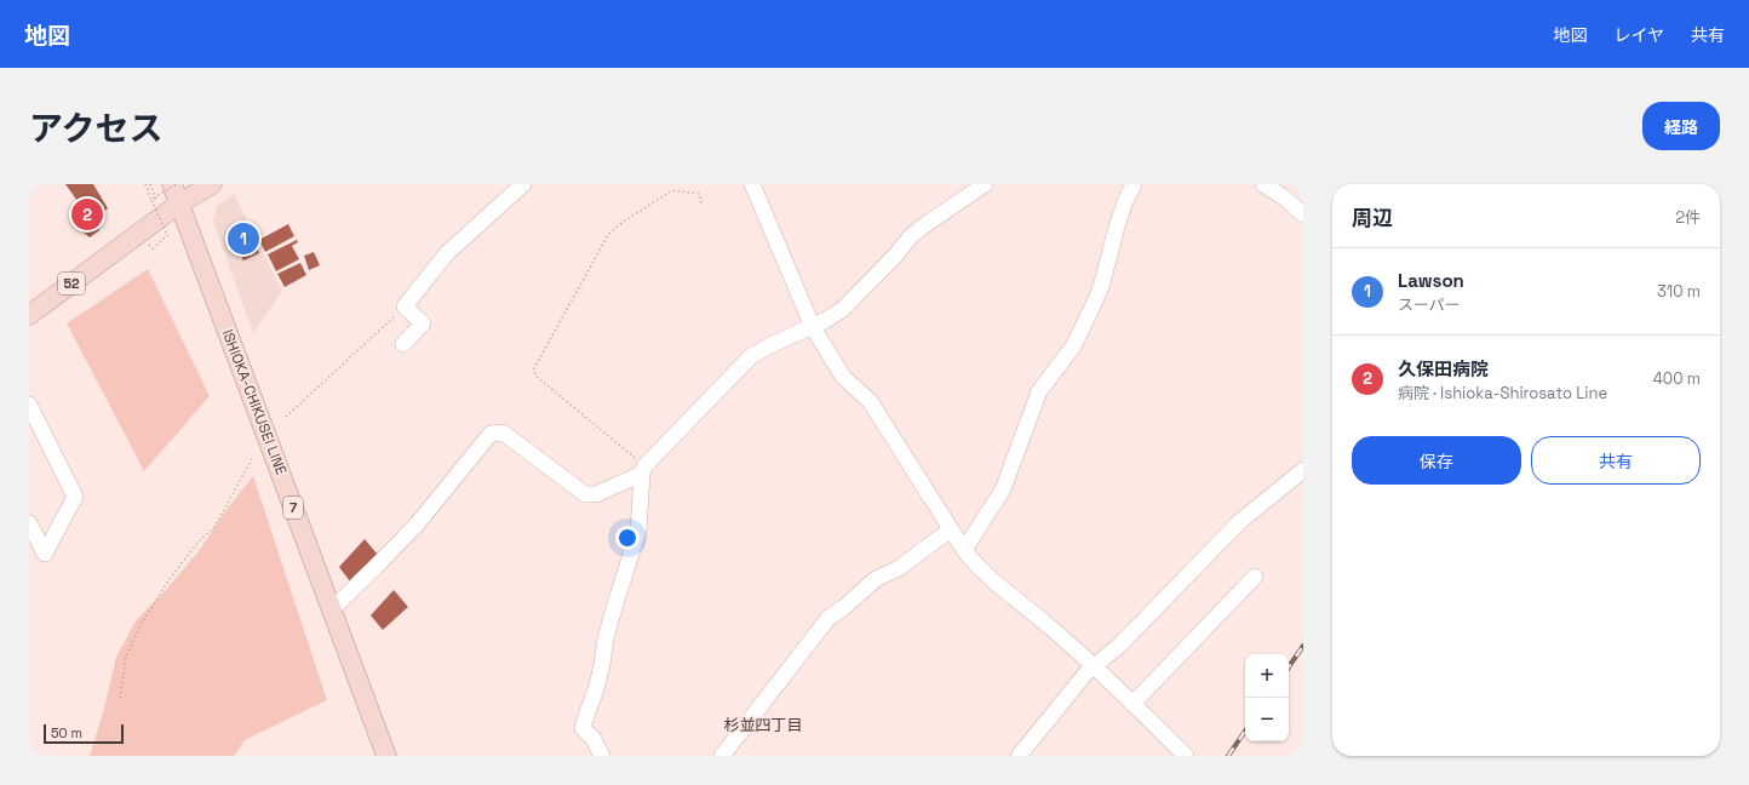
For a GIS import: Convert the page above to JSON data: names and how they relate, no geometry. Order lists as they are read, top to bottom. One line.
{"streets":{"main road":["52","ISHIOKA-CHIKUSEI LINE","7"]},"crossings":[["52","ISHIOKA-CHIKUSEI LINE"]],"districts":["杉並四丁目"],"scale_bar":"50 m","page":{"header":"地図","nav":["地図","レイヤ","共有"],"title":"アクセス","buttons":["経路",["保存","共有"]],"heading":["周辺","2件"],"pins":["2","1"],"list":[{"mark":"1","name":"Lawson","note":"スーパー","value":"310 m"},{"mark":"2","name":"久保田病院","note":"病院 · Ishioka-Shirosato Line","value":"400 m"}],"map_buttons":["+","−"],"scale":"50 m"}}
